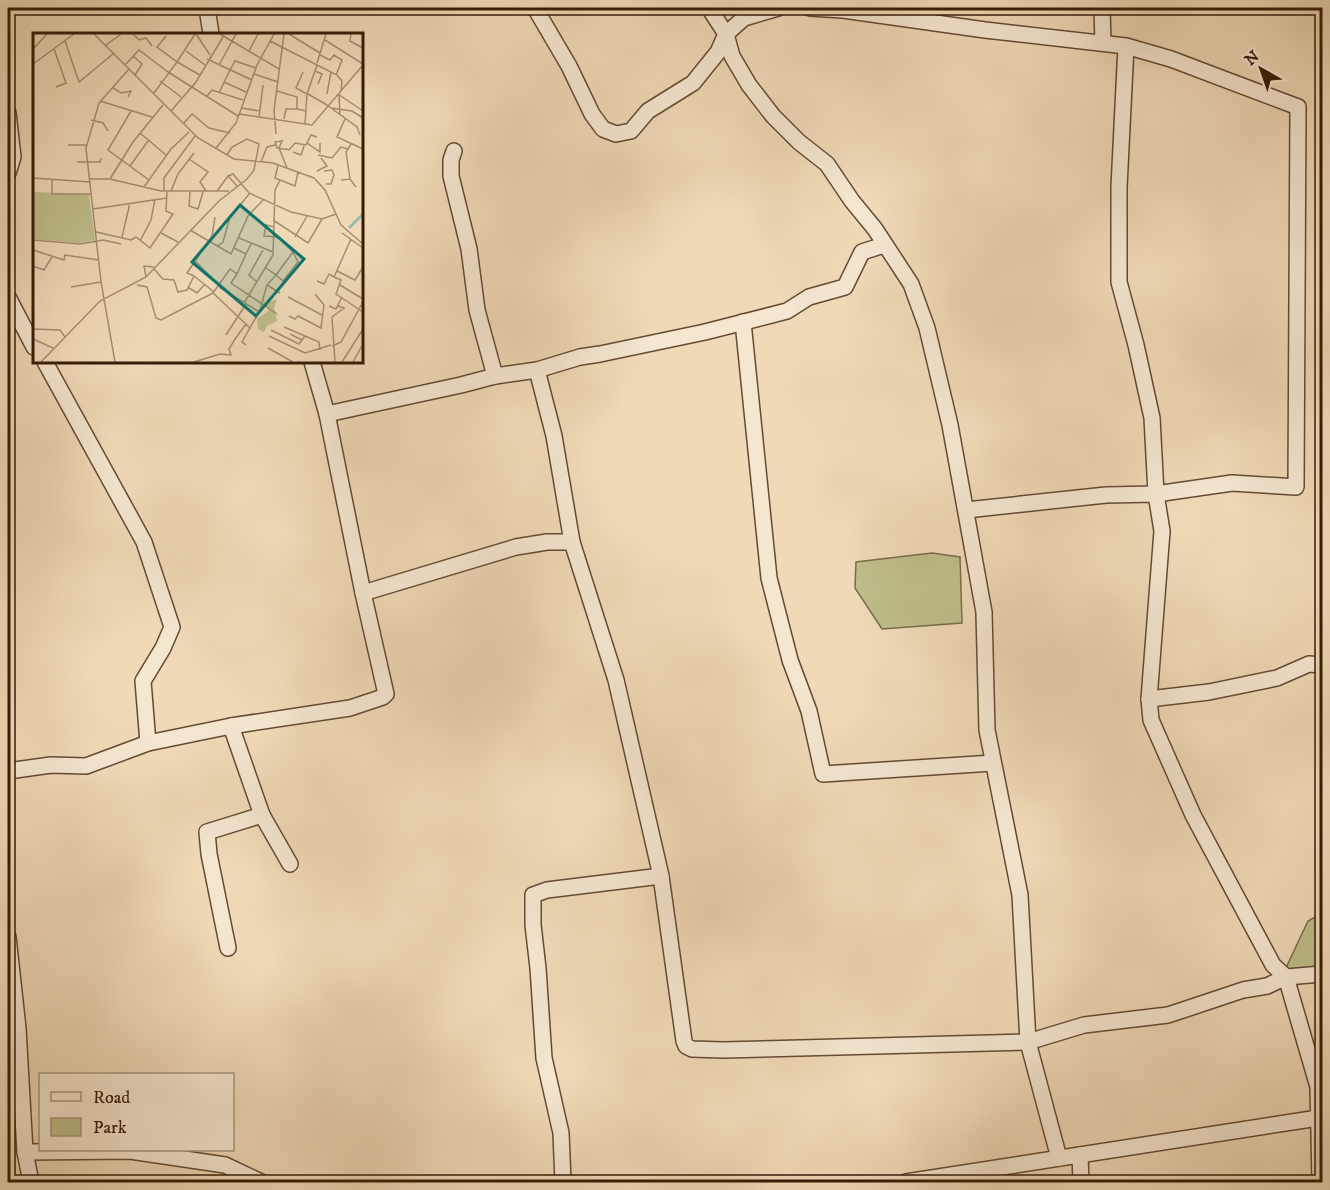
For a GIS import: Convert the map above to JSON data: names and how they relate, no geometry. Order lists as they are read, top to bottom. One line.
{"legend":["Road","Park"],"north":"top left"}
